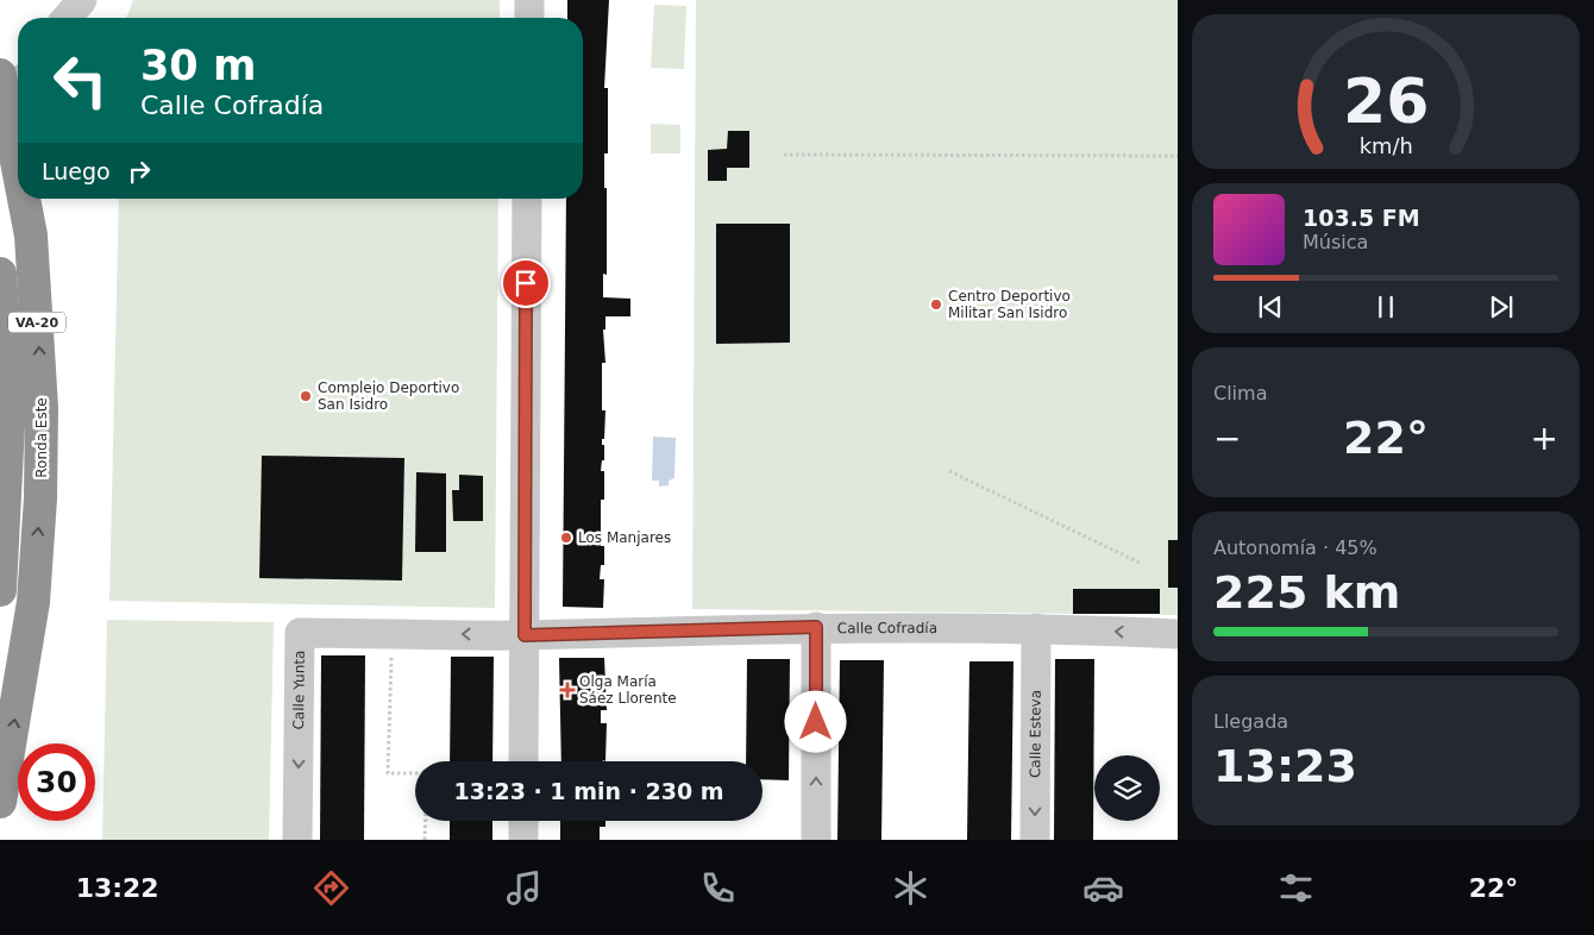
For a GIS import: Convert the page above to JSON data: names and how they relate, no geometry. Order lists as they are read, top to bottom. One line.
{"streets":{"highway":["VA-20","Ronda Este"],"street":["Calle Cofradía","Calle Yunta","Calle Esteva"]},"crossings":[["Calle Cofradía","Calle Yunta"],["Calle Cofradía","Calle Esteva"]],"places":{"other":["Centro Deportivo Militar San Isidro","Complejo Deportivo San Isidro","Los Manjares"],"health":["Olga María Sáez Llorente"]},"page":{"turn":["30 m","Calle Cofradía"],"then":"Luego","song":["103.5 FM","Música"],"tile":["Clima",["Autonomía · 45%","225 km"],["Llegada","13:23"]],"heat":["−","22°","+"],"limit":"30","trip":"13:23 · 1 min · 230 m","tabs":["13:22","22°"],"gauge":["26","km/h"]}}
